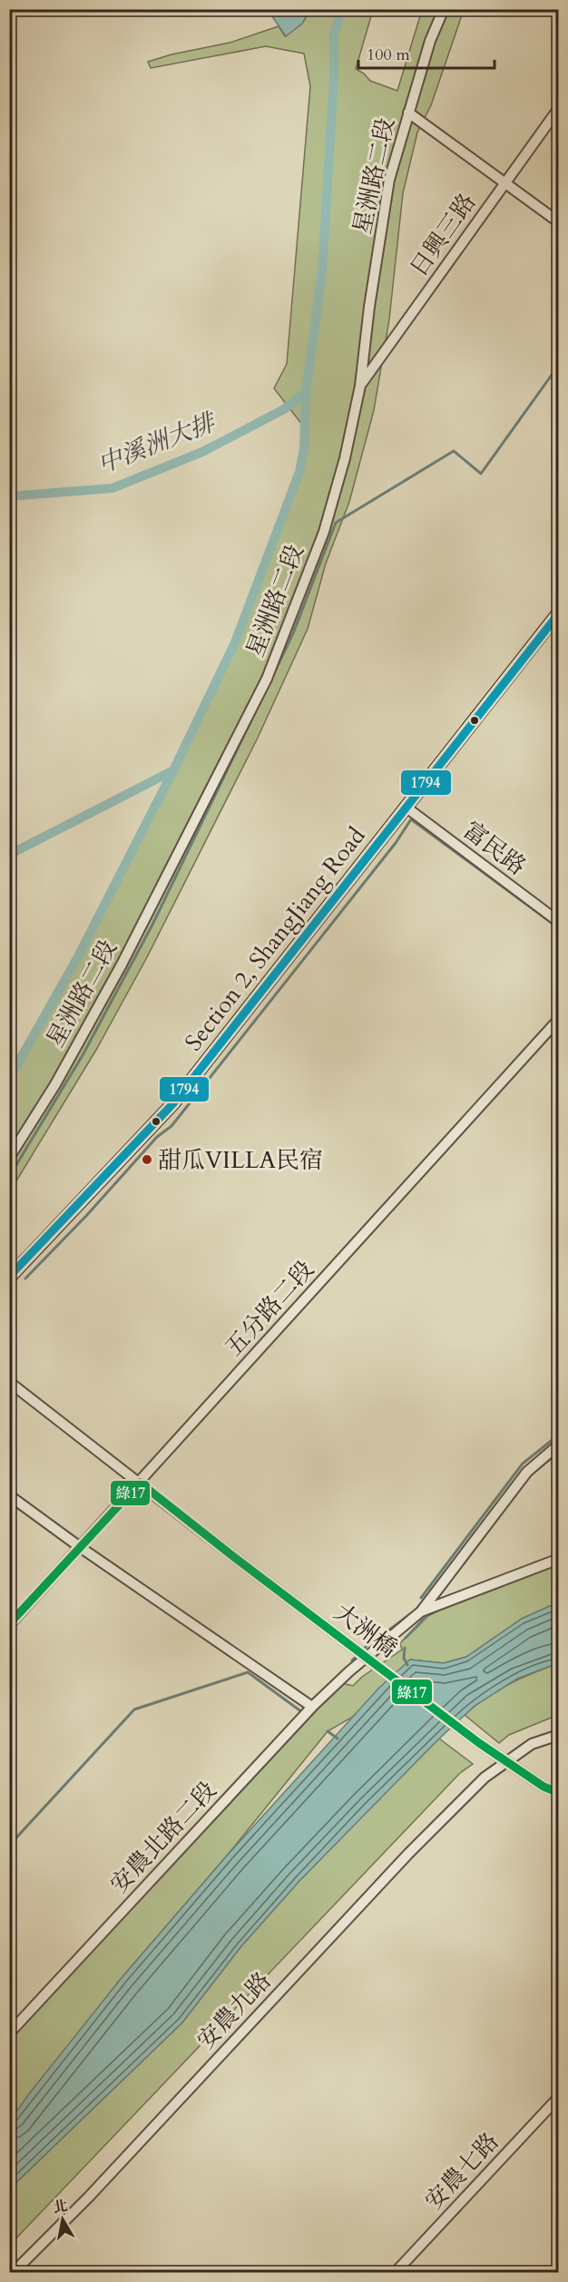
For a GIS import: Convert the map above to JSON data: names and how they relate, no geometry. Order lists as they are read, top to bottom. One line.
{"streets":{"main road":["Section 2, ShangJiang Road"],"street":["星洲路二段","日興三路","富民路","五分路二段","大洲橋","安農北路二段","安農九路","安農七路"]},"crossings":[["星洲路二段","日興三路"],["富民路","Section 2, ShangJiang Road"],["五分路二段","大洲橋"]],"water":["中溪洲大排"],"places":["甜瓜VILLA民宿"],"lines":["transit line 1794","transit line 綠17"],"scale_bar":"100 m","north":"top"}
